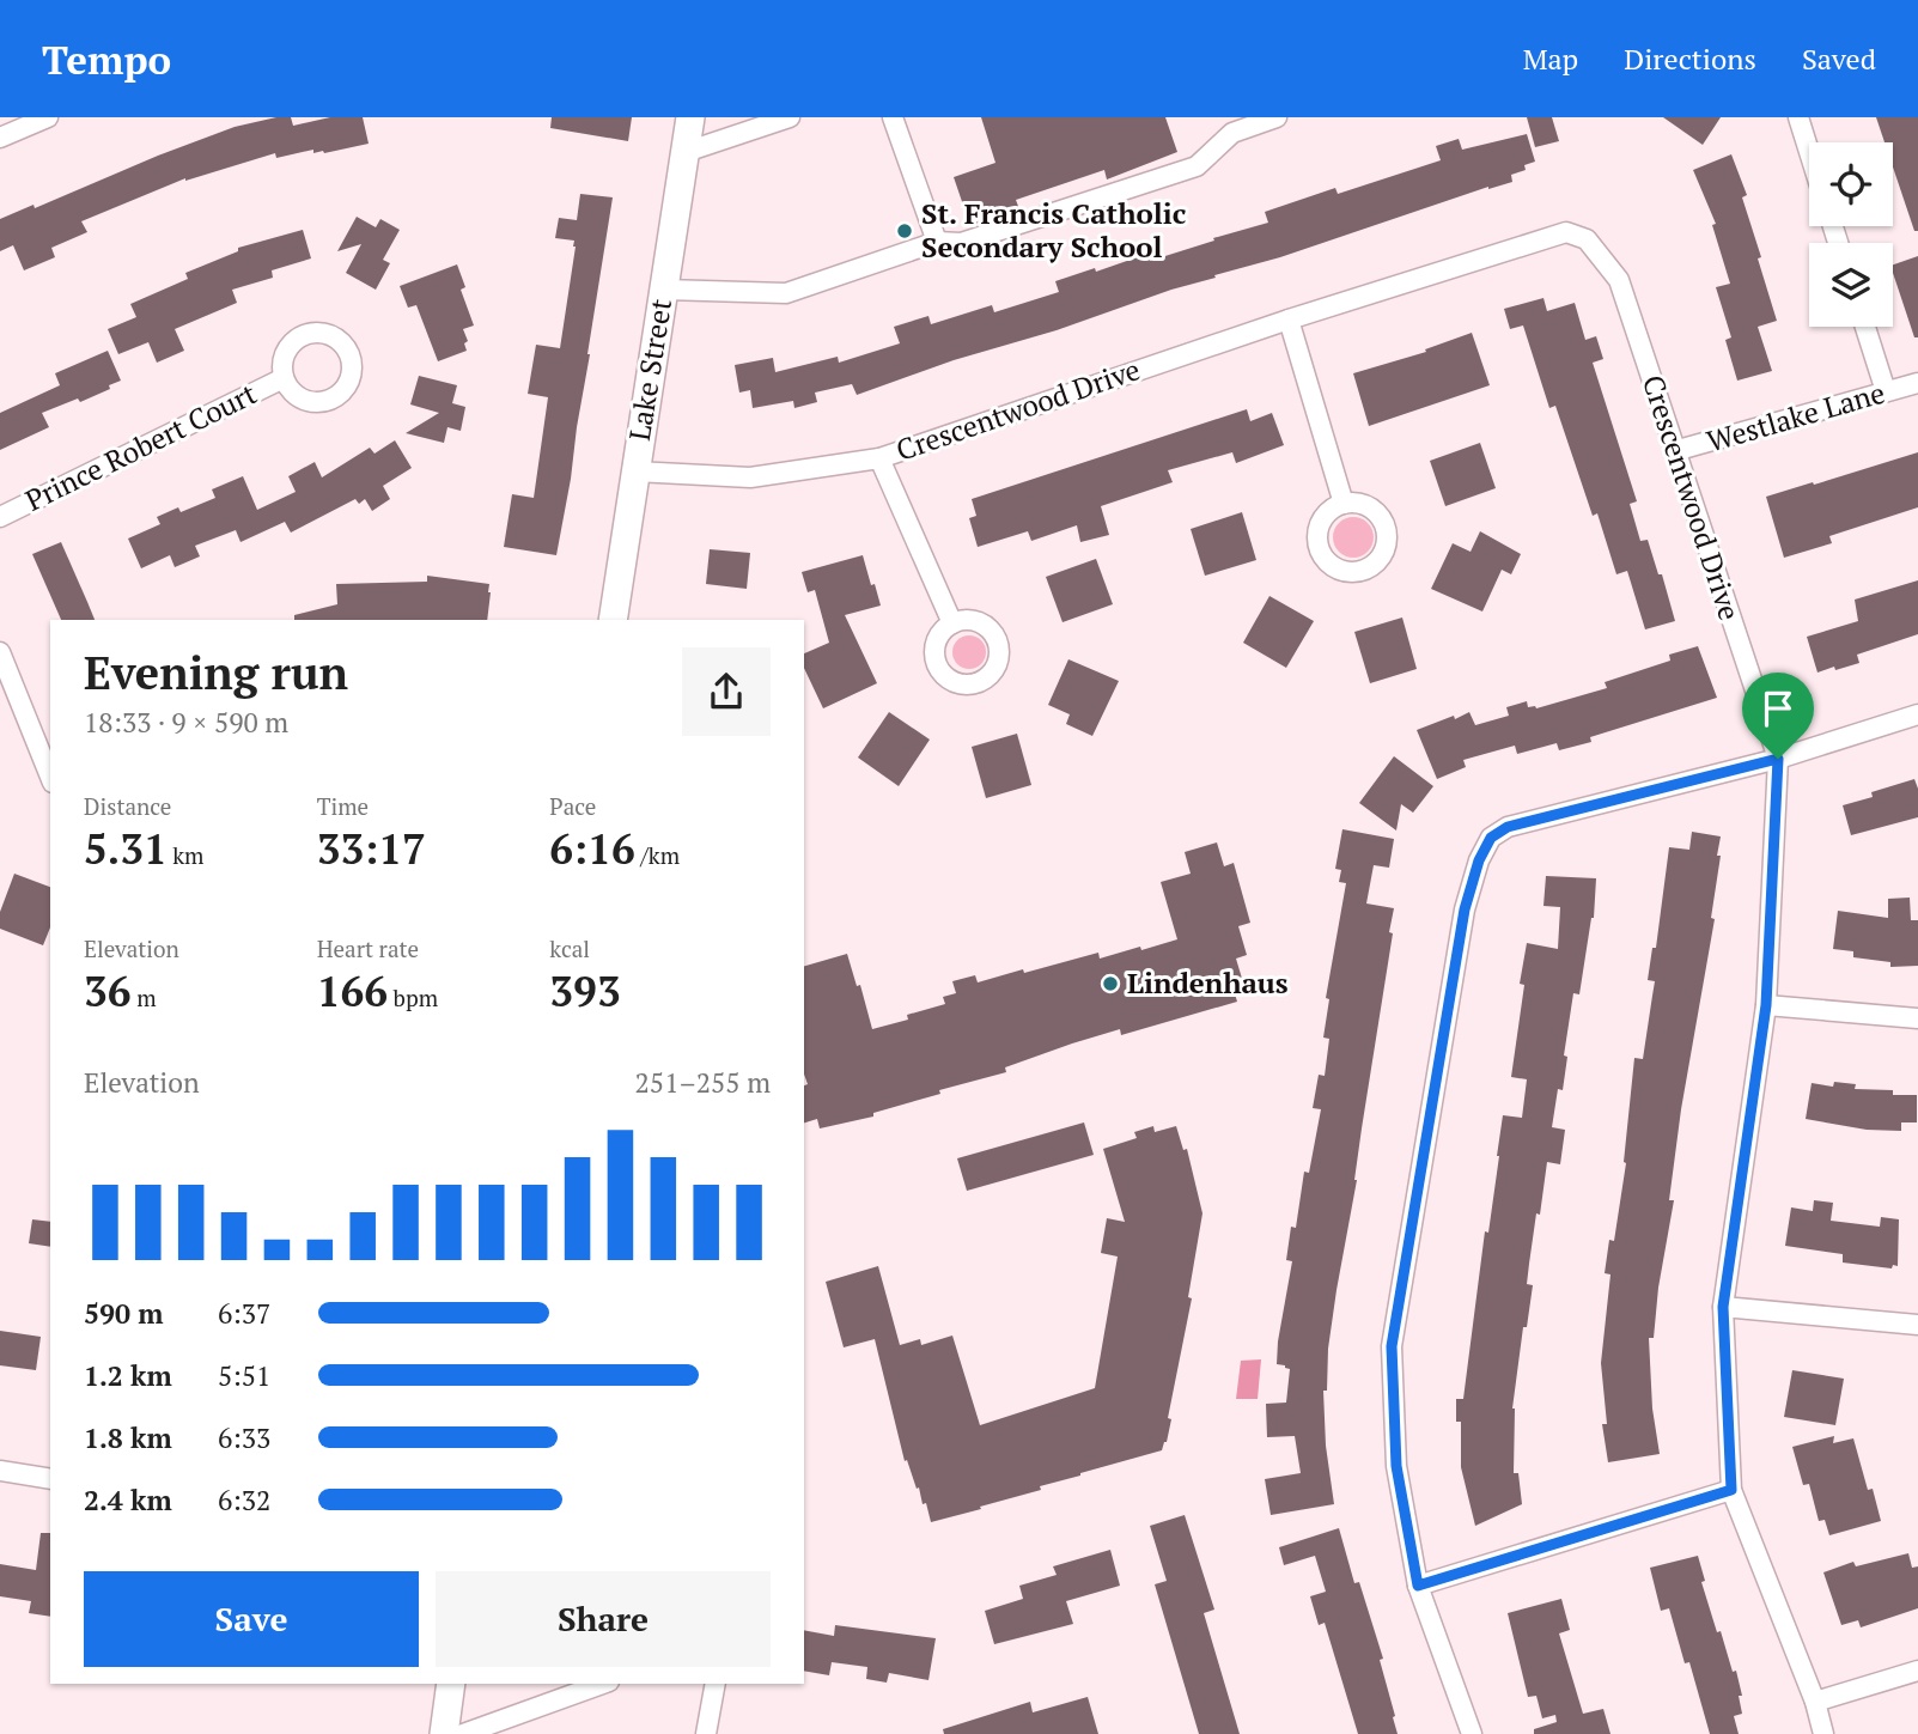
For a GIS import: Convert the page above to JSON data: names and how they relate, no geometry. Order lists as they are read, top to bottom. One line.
{"streets":{"main road":["Lake Street"],"street":["Crescentwood Drive","Westlake Lane","Prince Robert Court"]},"crossings":[["Lake Street","Crescentwood Drive"],["Crescentwood Drive","Westlake Lane"]],"places":["St. Francis Catholic Secondary School","Lindenhaus"],"page":{"header":"Tempo","nav":["Map","Directions","Saved"],"heading":["Evening run","18:33 · 9 × 590 m"],"stats":[["Distance","5.31 km"],["Time","33:17"],["Pace","6:16 /km"],["Elevation","36 m"],["Heart rate","166 bpm"],["kcal","393"]],"chart":["Elevation","251–255 m"],"list":[{"name":"590 m","note":"6:37"},{"name":"1.2 km","note":"5:51"},{"name":"1.8 km","note":"6:33"},{"name":"2.4 km","note":"6:32"}],"buttons":["Save","Share"]}}
